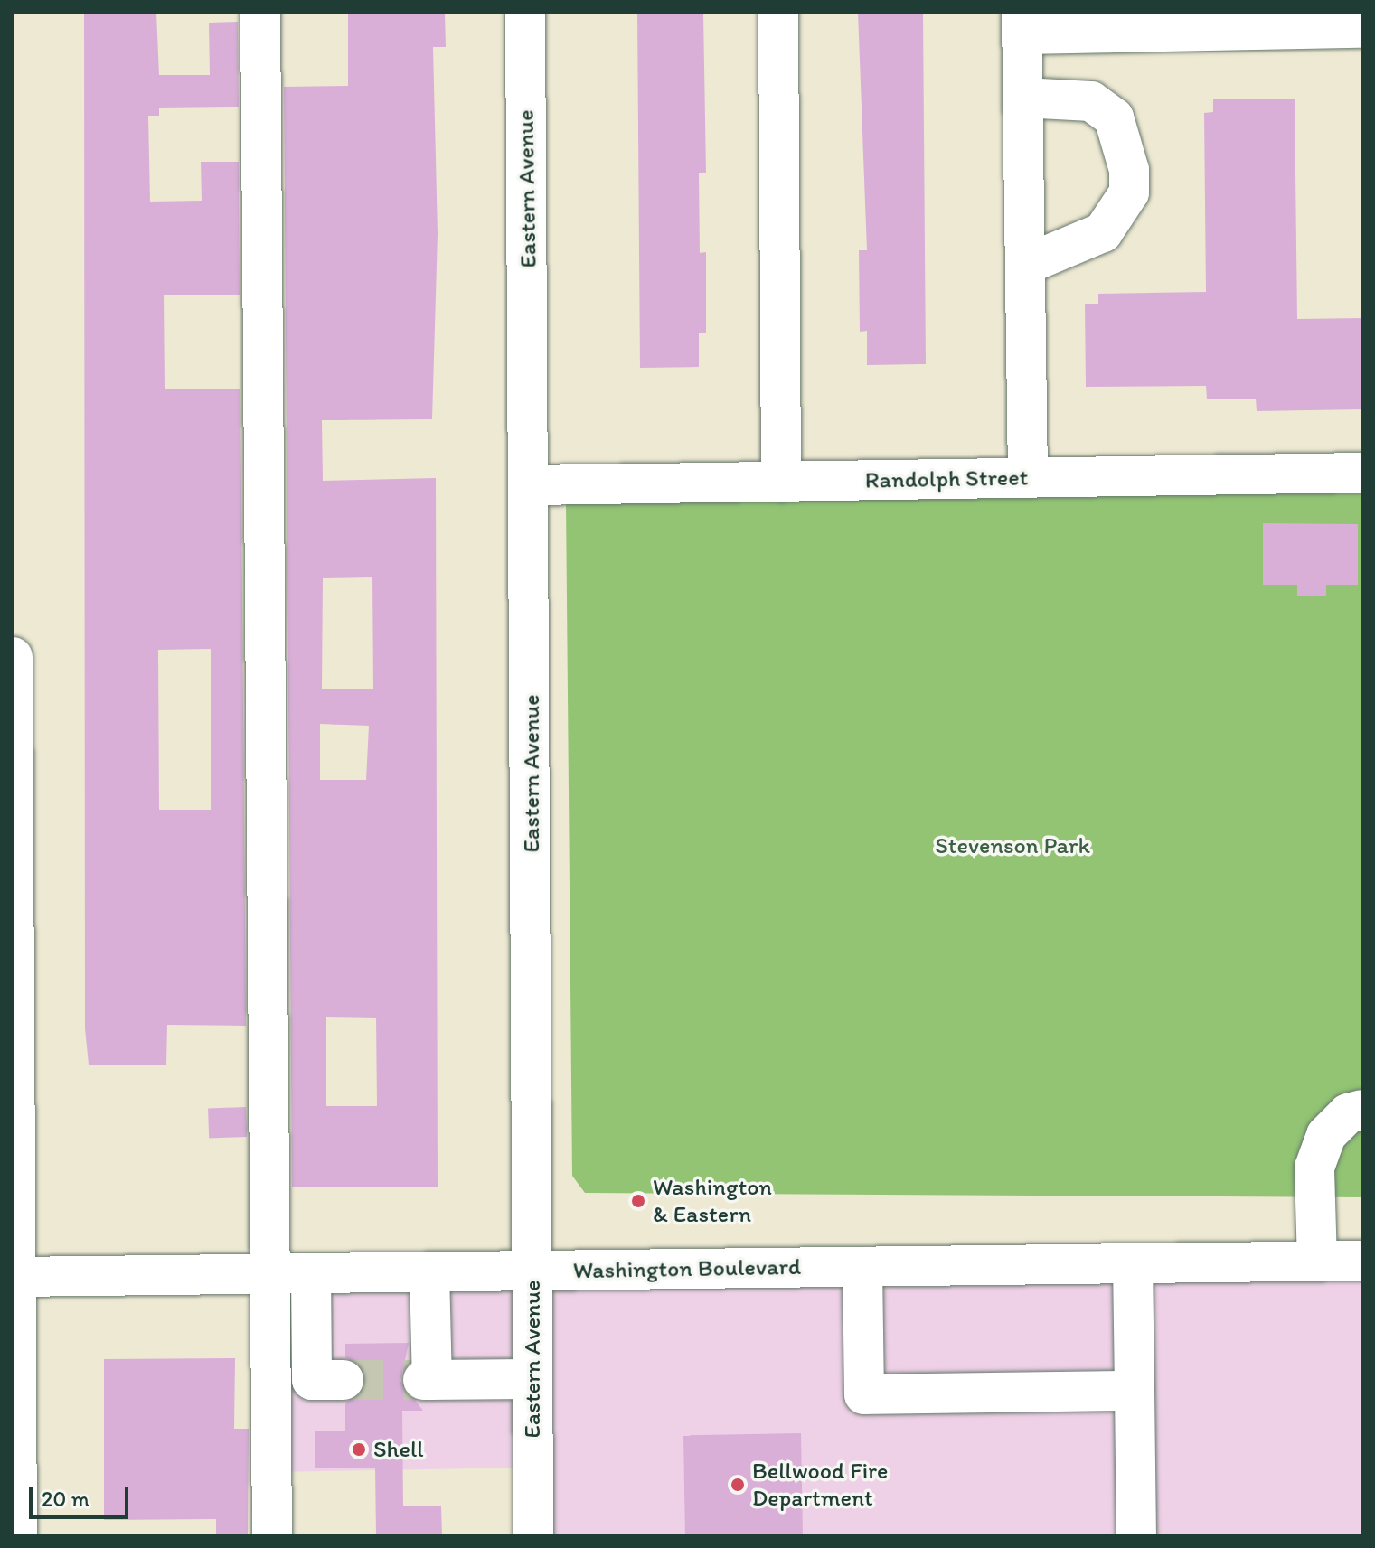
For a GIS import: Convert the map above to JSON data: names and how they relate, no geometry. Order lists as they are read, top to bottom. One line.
{"streets":{"street":["Eastern Avenue","Randolph Street","Washington Boulevard"]},"crossings":[["Eastern Avenue","Randolph Street"],["Eastern Avenue","Washington Boulevard"]],"parks":["Stevenson Park"],"places":["Washington & Eastern","Shell","Bellwood Fire Department"],"scale_bar":"20 m"}
